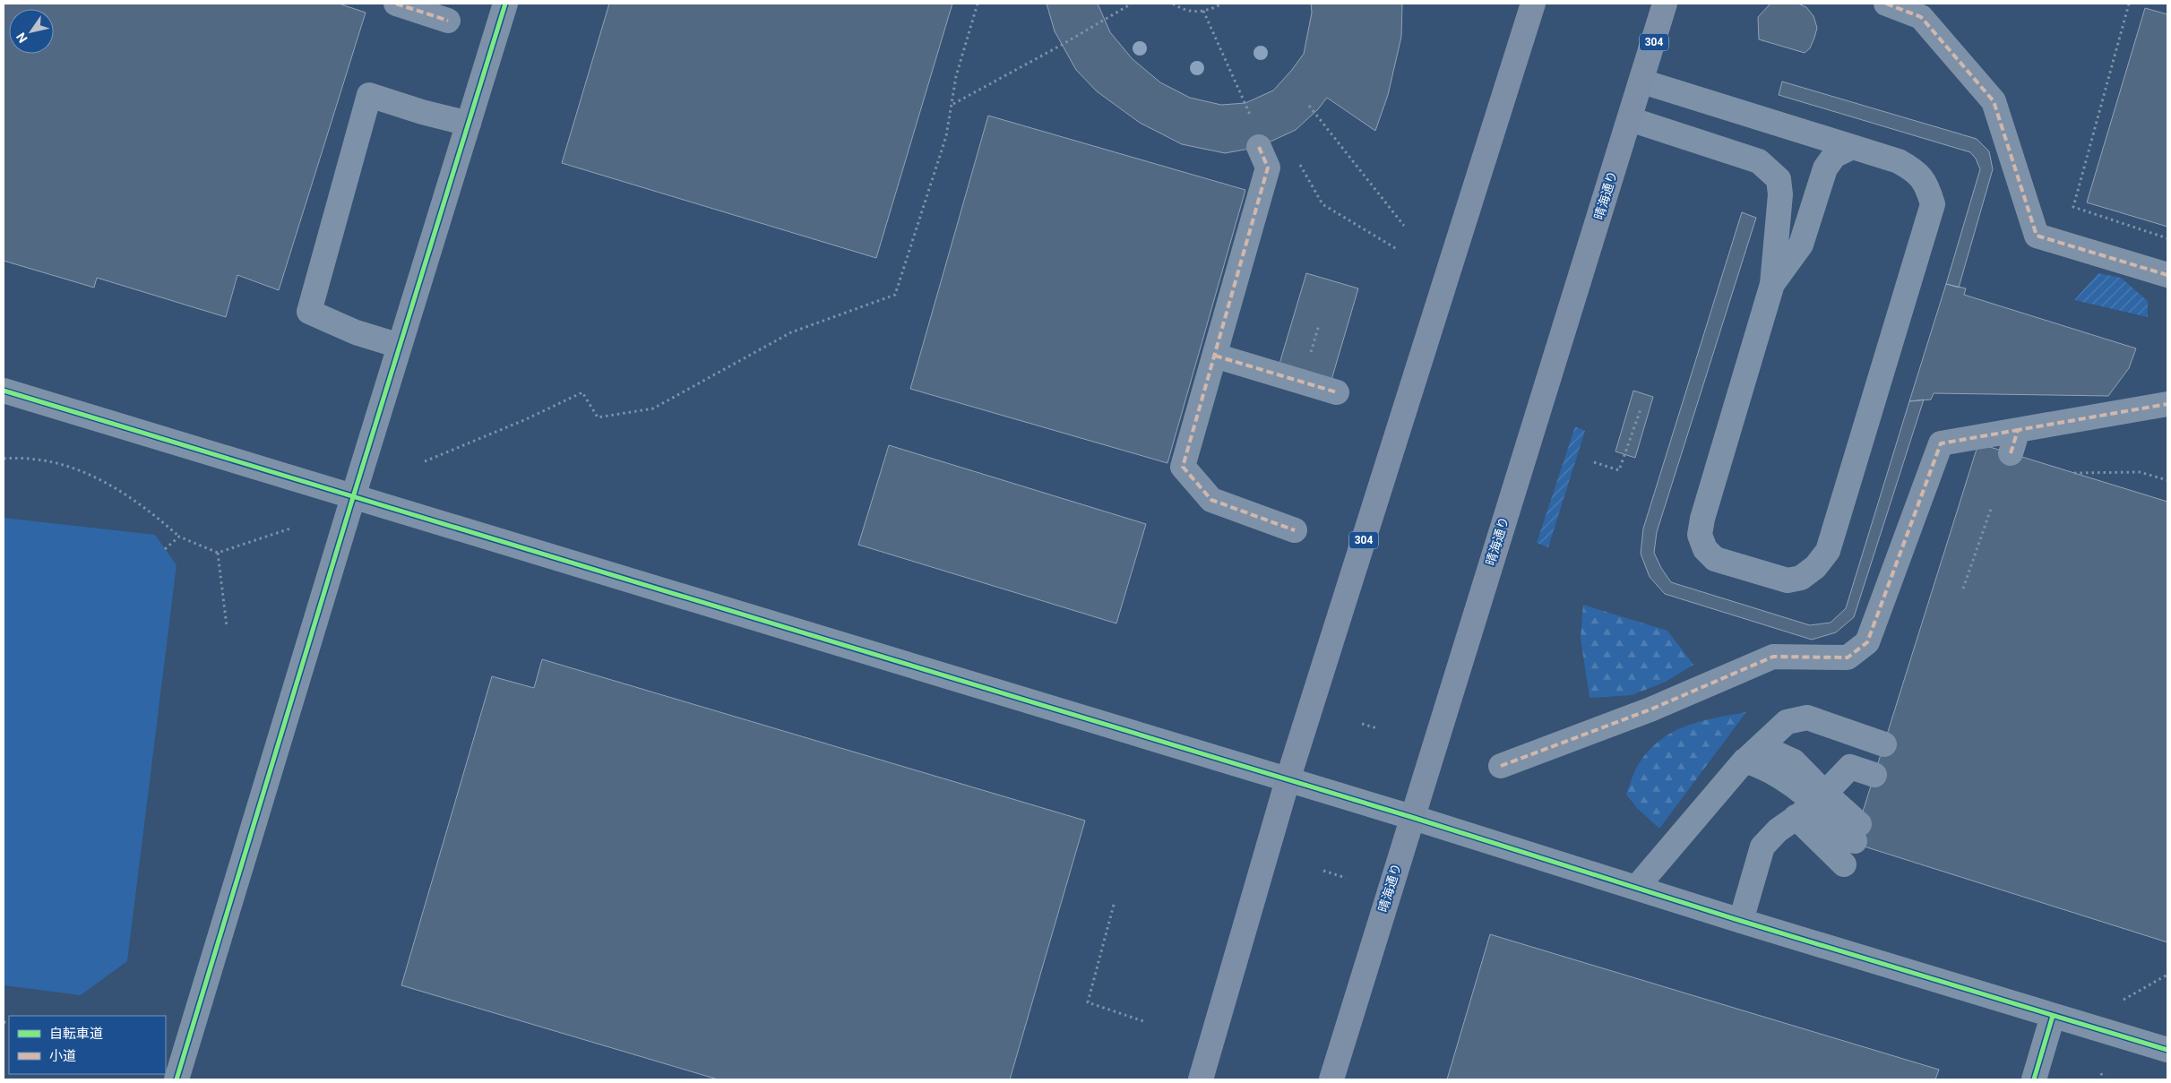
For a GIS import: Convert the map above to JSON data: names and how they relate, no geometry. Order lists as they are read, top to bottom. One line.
{"streets":{"main road":["304","晴海通り"]},"legend":["自転車道","小道"],"north":"bottom left"}
